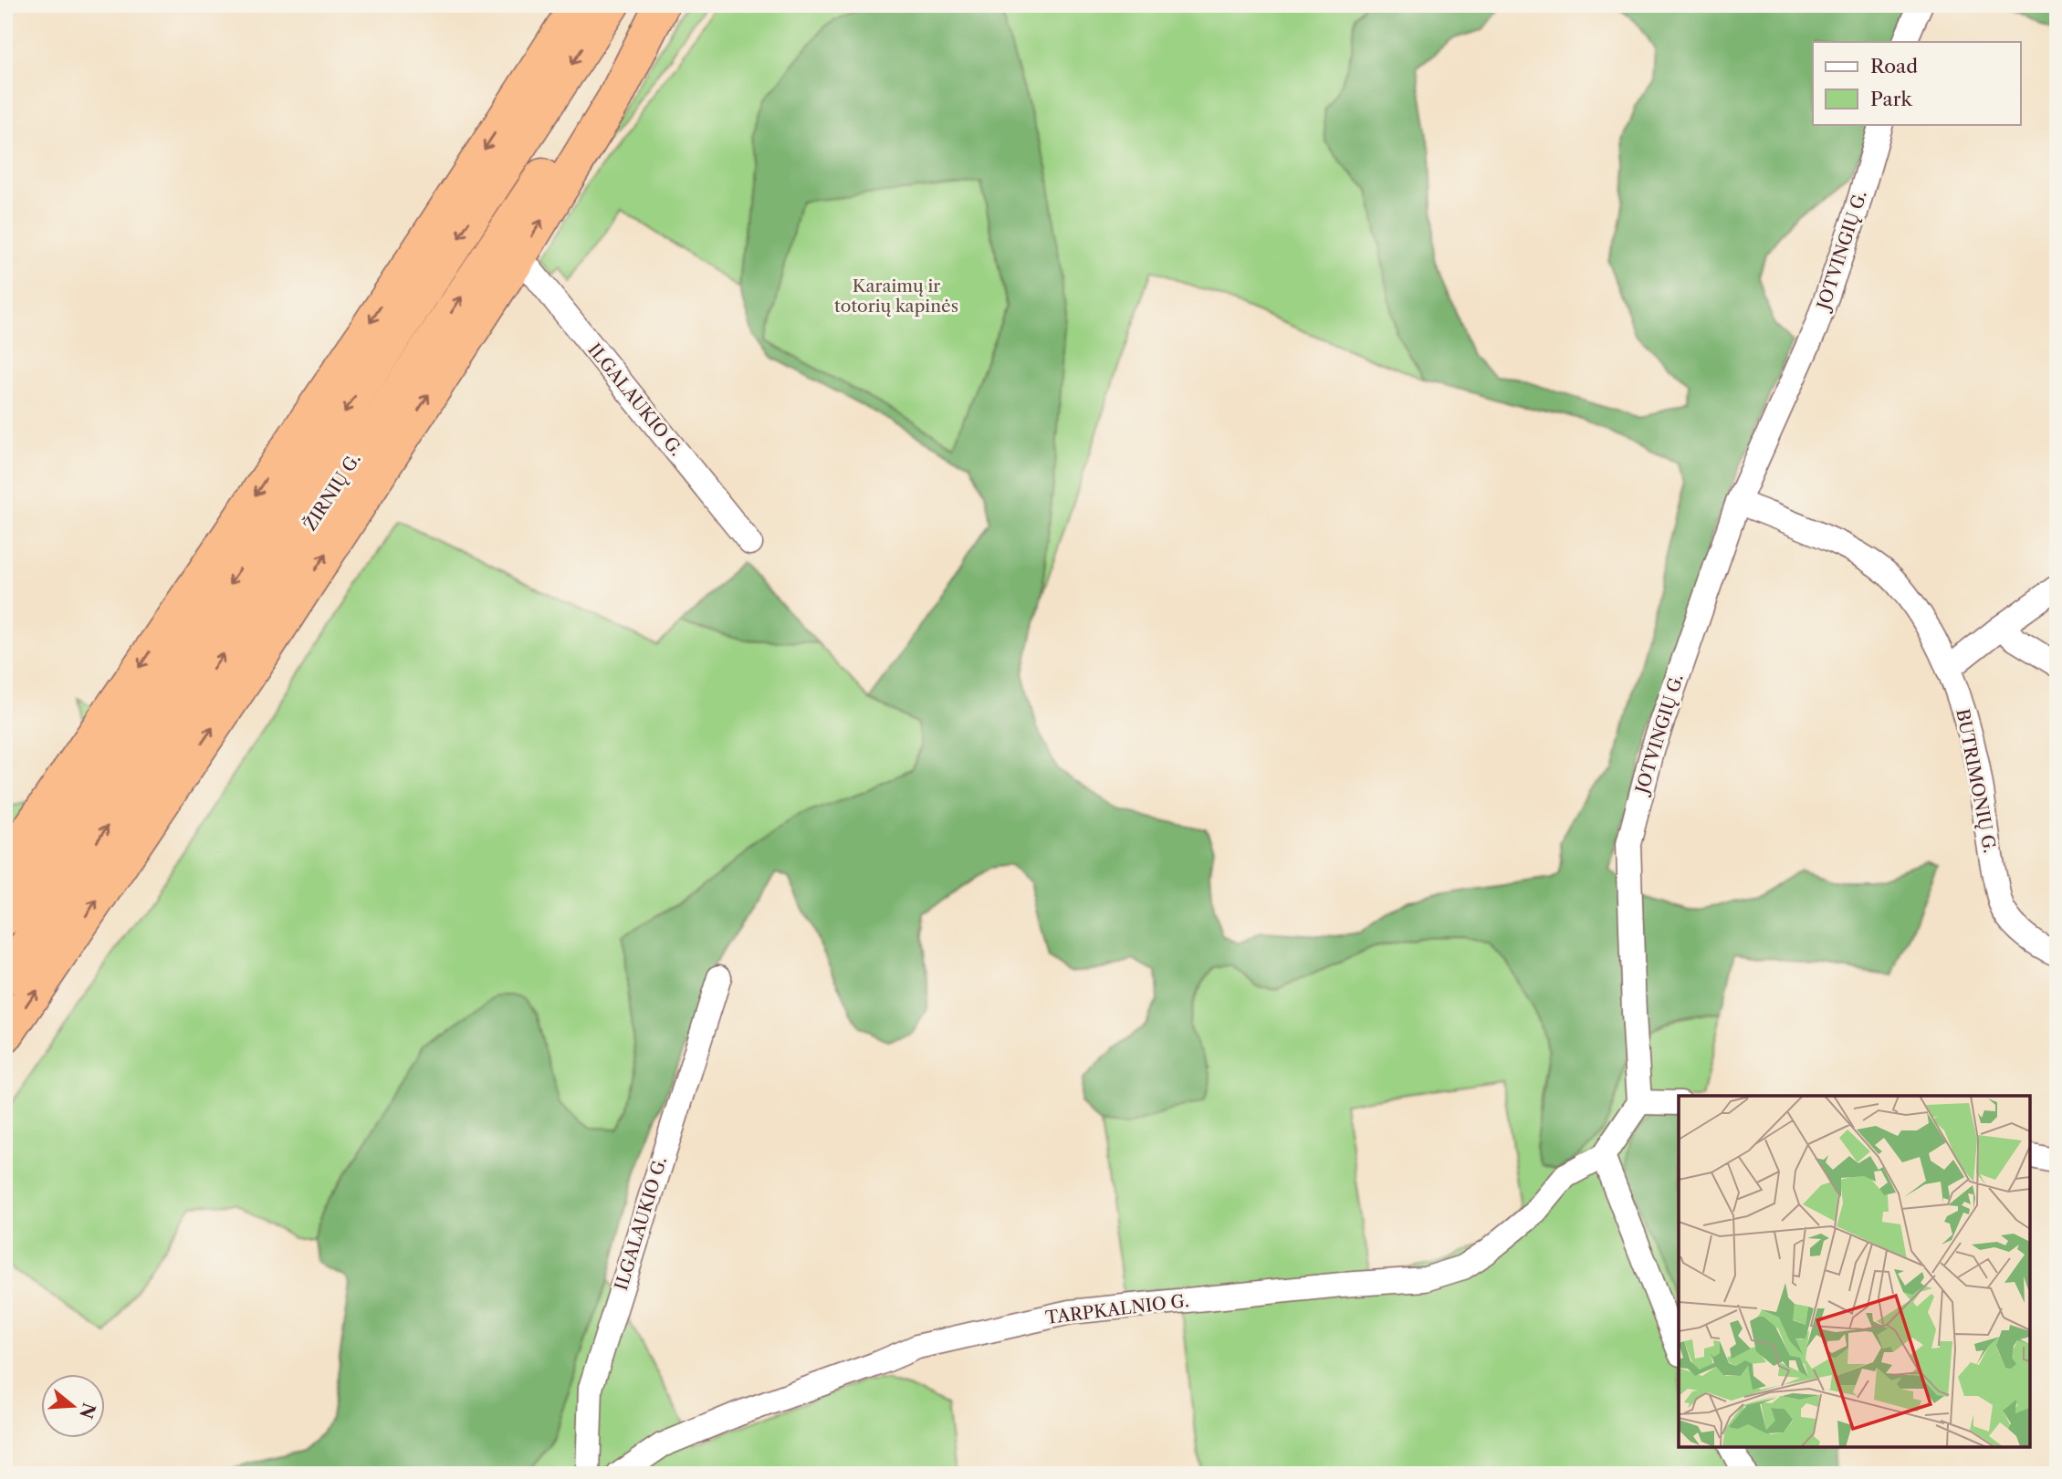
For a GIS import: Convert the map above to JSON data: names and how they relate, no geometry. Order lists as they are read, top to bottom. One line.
{"streets":{"highway":["ŽIRNIŲ G."],"street":["JOTVINGIŲ G.","ILGALAUKIO G.","BUTRIMONIŲ G.","TARPKALNIO G."]},"crossings":[["JOTVINGIŲ G.","BUTRIMONIŲ G."]],"parks":["Karaimų ir totorių kapinės"],"legend":["Road","Park"],"north":"right"}
